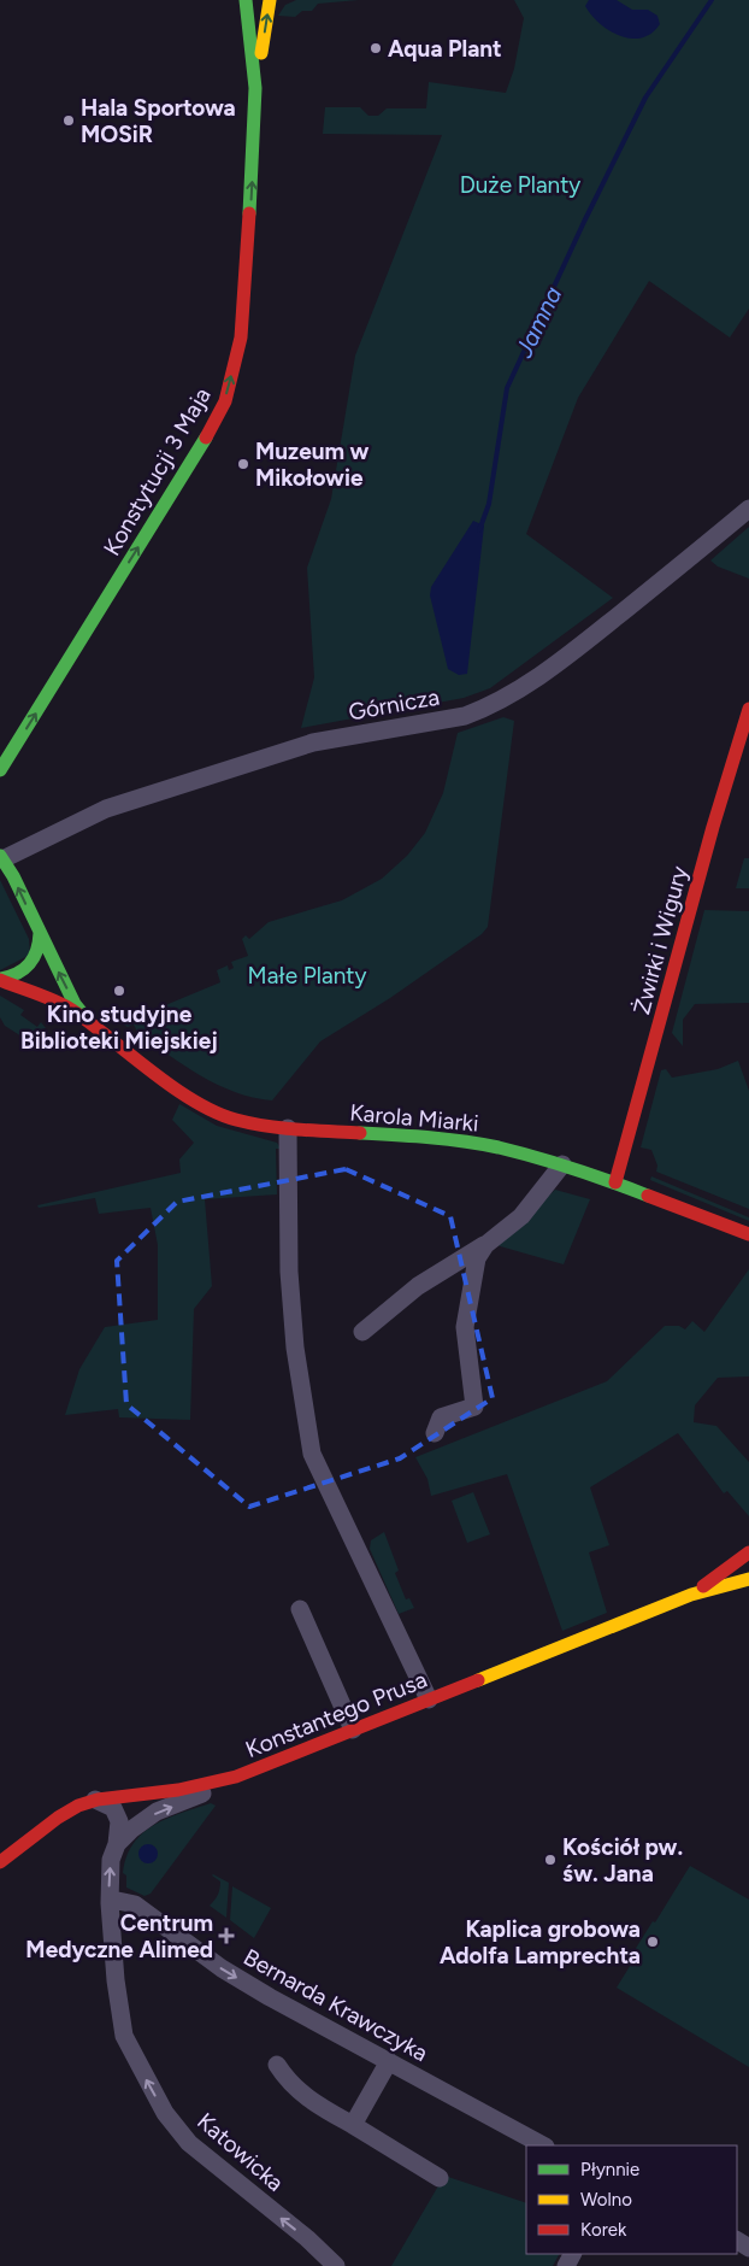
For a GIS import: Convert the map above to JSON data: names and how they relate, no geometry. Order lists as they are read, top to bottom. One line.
{"streets":{"street":["Konstytucji 3 Maja","Górnicza","Żwirki i Wigury","Karola Miarki","Konstantego Prusa","Bernarda Krawczyka","Katowicka"]},"crossings":[["Górnicza","Karola Miarki"],["Żwirki i Wigury","Karola Miarki"],["Konstantego Prusa","Katowicka"],["Bernarda Krawczyka","Katowicka"]],"one_way":["Konstytucji 3 Maja","Katowicka"],"water":["Jamna"],"parks":["Duże Planty","Małe Planty"],"places":{"other":["Aqua Plant","Hala Sportowa MOSiR","Muzeum w Mikołowie","Kino studyjne Biblioteki Miejskiej","Kościół pw. św. Jana","Kaplica grobowa Adolfa Lamprechta"],"health":["Centrum Medyczne Alimed"]},"legend":["Płynnie","Wolno","Korek"]}
